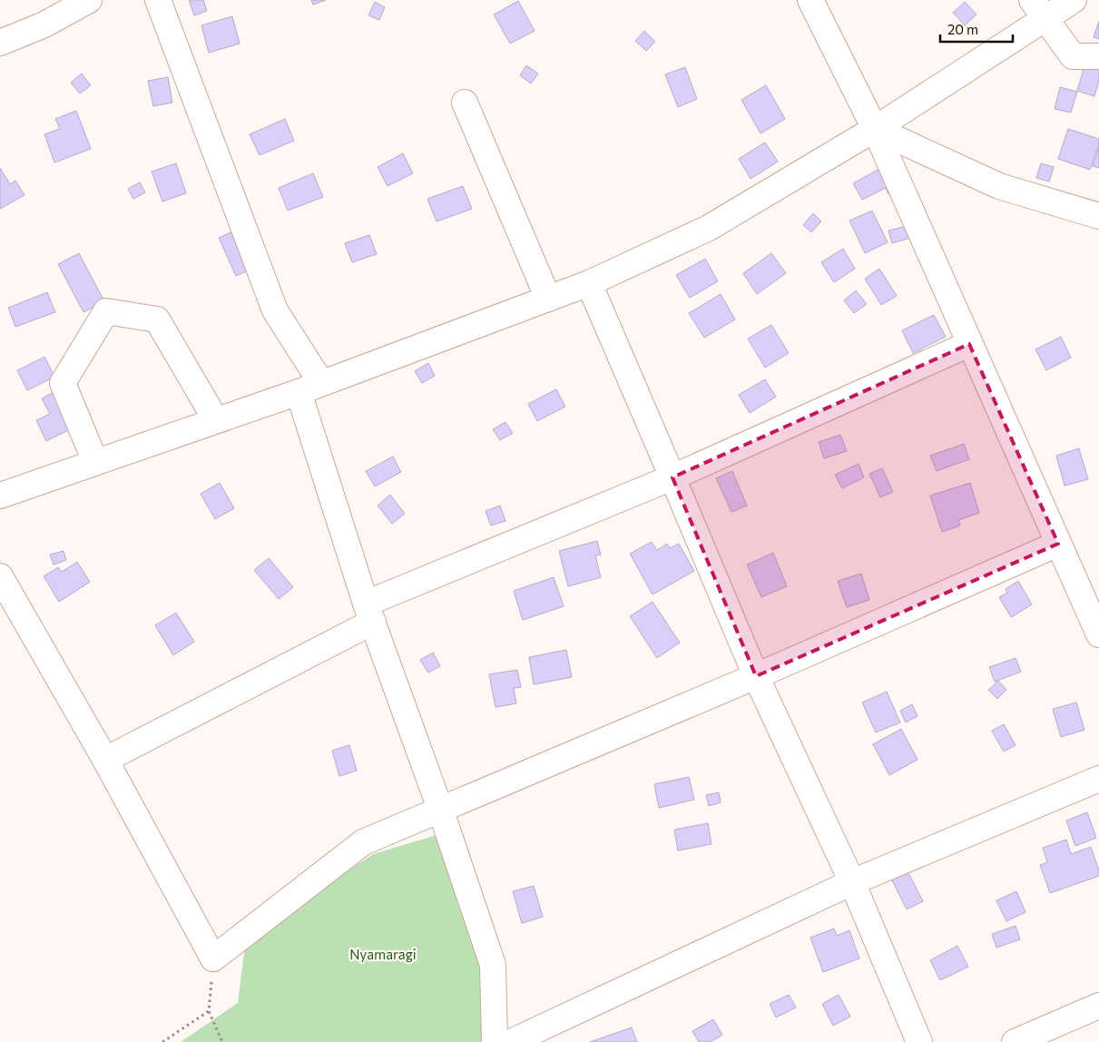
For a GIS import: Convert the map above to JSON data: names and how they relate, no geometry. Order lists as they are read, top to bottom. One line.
{"parks":["Nyamaragi"],"scale_bar":"20 m"}
